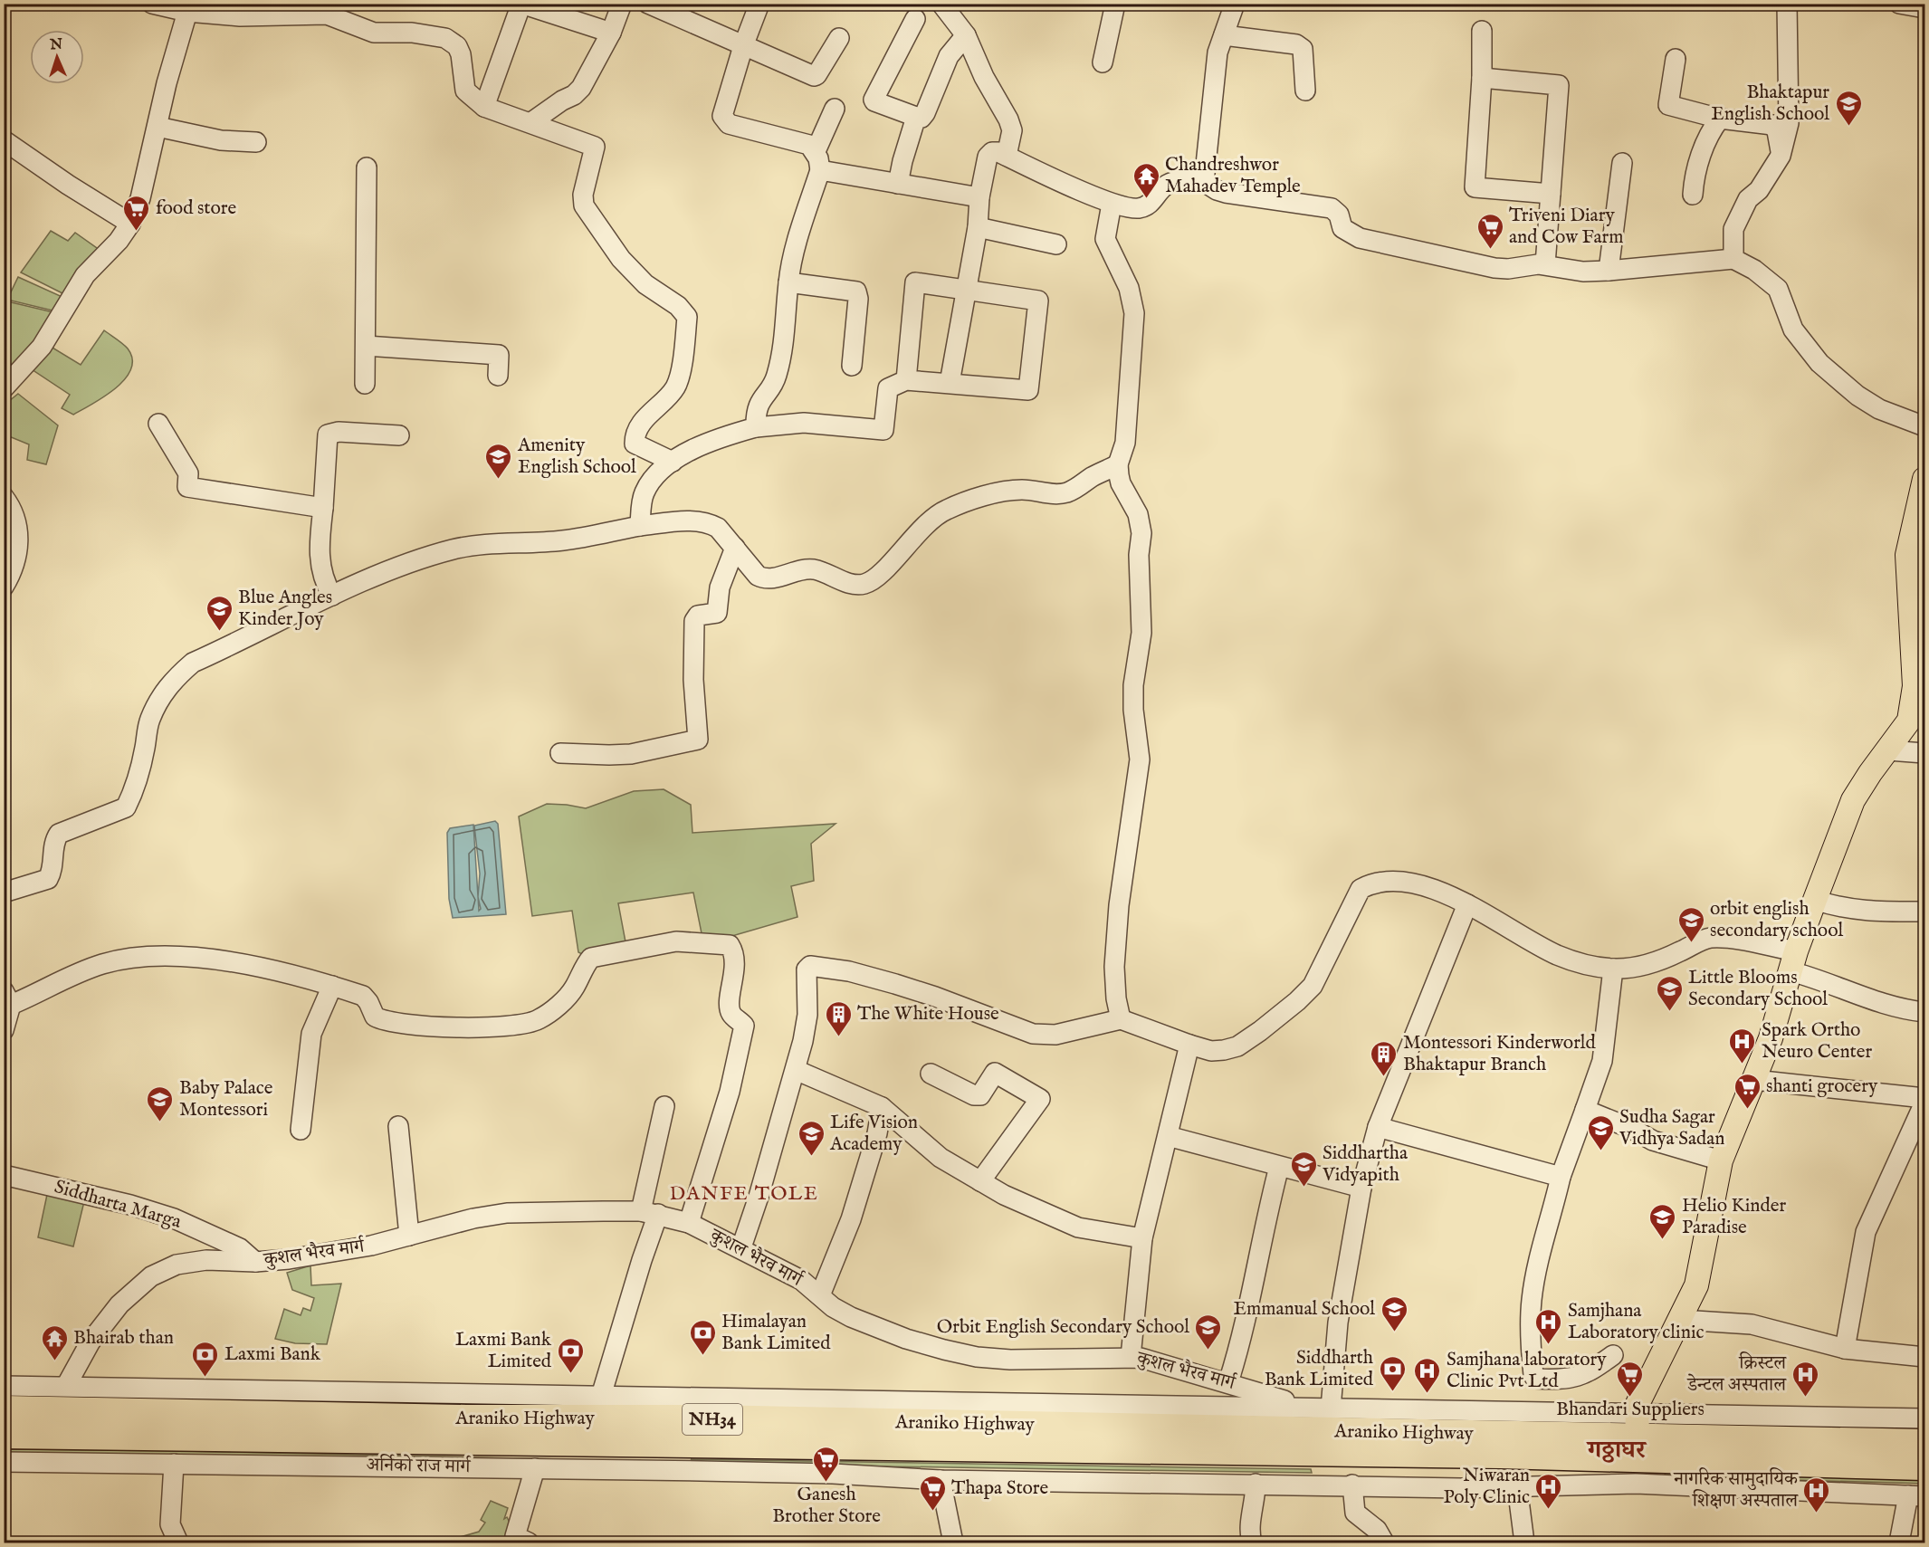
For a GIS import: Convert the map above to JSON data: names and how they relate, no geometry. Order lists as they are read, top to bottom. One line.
{"streets":{"highway":["Araniko Highway","NH34"],"street":["Siddharta Marga","कुशल‌ भैरव मार्ग","अर्निको राज मार्ग"]},"crossings":[["Siddharta Marga","कुशल‌ भैरव मार्ग"]],"districts":["DANFE TOLE","गठ्ठाघर"],"places":{"school or university":["Bhaktapur English School","Amenity English School","Blue Angles Kinder Joy","orbit english secondary school","Little Blooms Secondary School","Baby Palace Montessori","Sudha Sagar Vidhya Sadan","Life Vision Academy","Siddhartha Vidyapith","Helio Kinder Paradise","Emmanual School","Orbit English Secondary School"],"temple":["Chandreshwor Mahadev Temple","Bhairab than"],"supermarket":["food store","Triveni Diary and Cow Farm","shanti grocery","Bhandari Suppliers","Ganesh Brother Store","Thapa Store"],"building":["The White House","Montessori Kinderworld Bhaktapur Branch"],"hospital":["Spark Ortho Neuro Center","Samjhana Laboratory clinic","Samjhana laboratory Clinic Pvt Ltd","क्रिस्टल डेन्टल अस्पताल","Niwaran Poly Clinic","नागरिक सामुदायिक शिक्षण अस्पताल"],"bank":["Himalayan Bank Limited","Laxmi Bank Limited","Laxmi Bank","Siddharth Bank Limited"]},"north":"top"}
